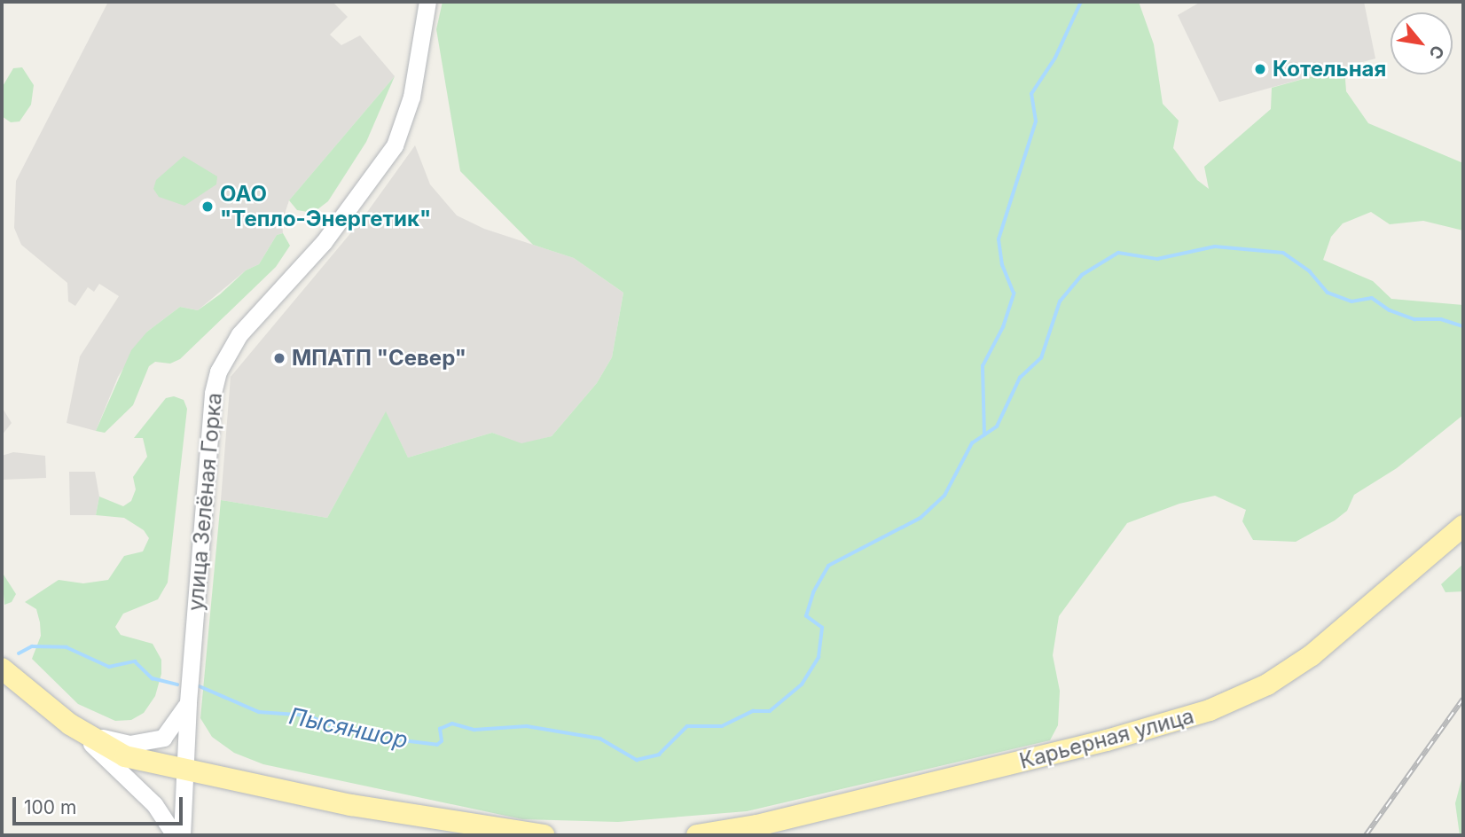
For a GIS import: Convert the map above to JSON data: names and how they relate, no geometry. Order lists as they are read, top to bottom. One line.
{"streets":{"main road":["Карьерная улица"],"street":["улица Зелёная Горка"]},"water":["Пысяншор"],"places":["Котельная","ОАО \"Тепло-Энергетик\"","МПАТП \"Север\""],"scale_bar":"100 m","north":"bottom right"}
